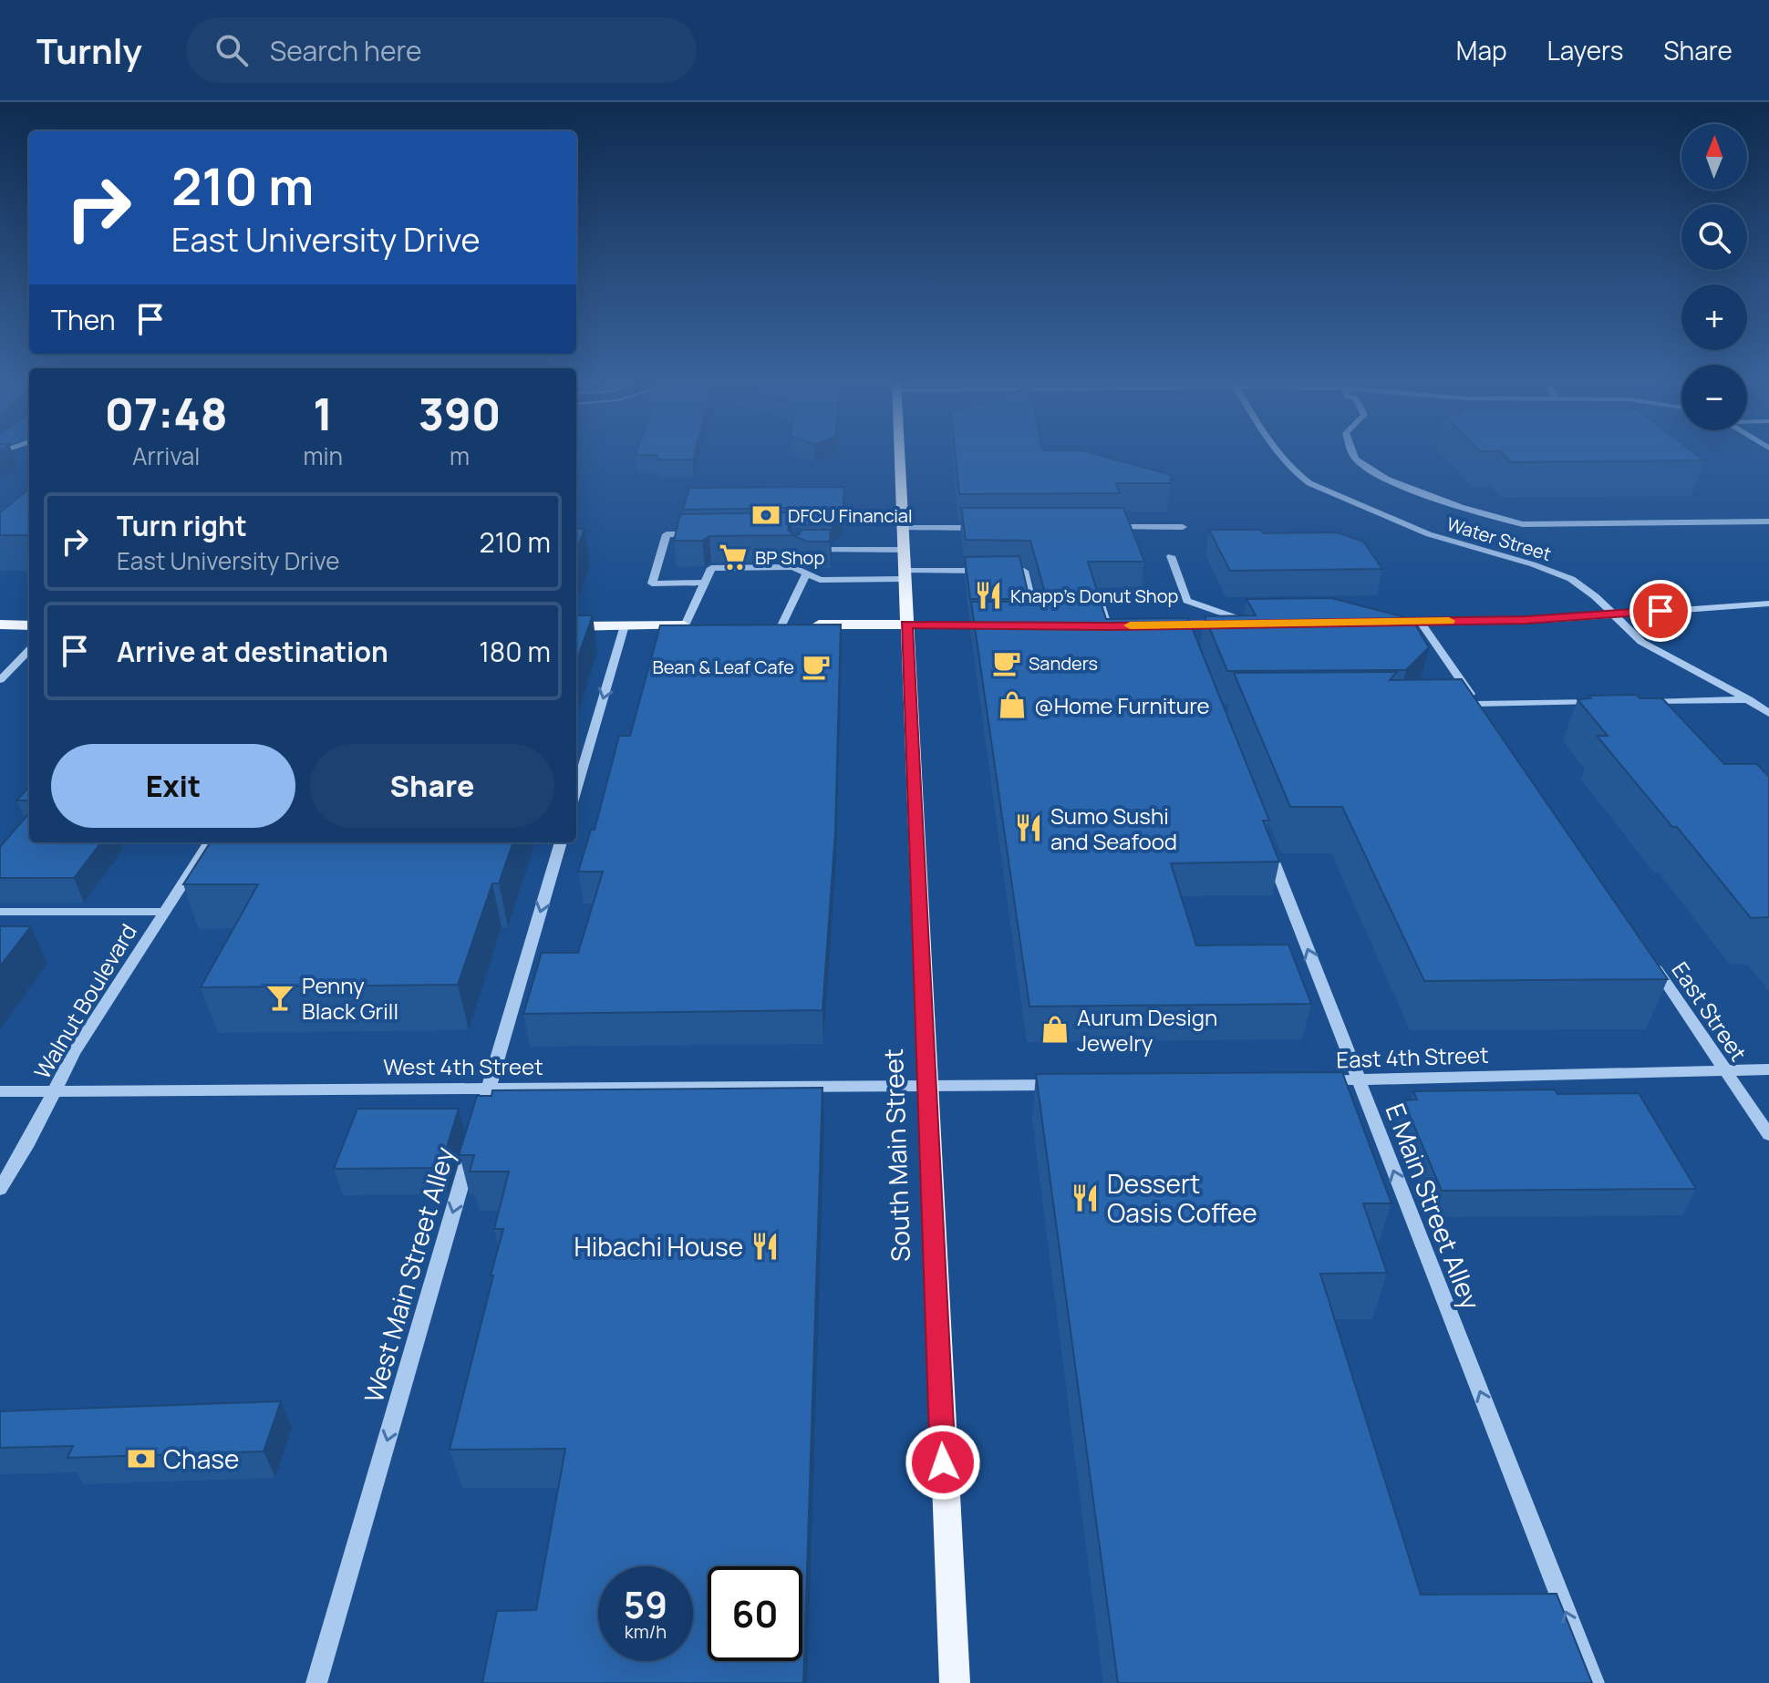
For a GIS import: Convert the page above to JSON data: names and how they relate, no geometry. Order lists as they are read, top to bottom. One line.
{"streets":{"main road":["South Main Street"],"street":["Water Street","Walnut Boulevard","East Street","East 4th Street","West 4th Street","E Main Street Alley","West Main Street Alley"]},"crossings":[["Walnut Boulevard","West 4th Street"],["East Street","East 4th Street"],["East 4th Street","E Main Street Alley"],["West 4th Street","South Main Street"]],"one_way":["E Main Street Alley","West Main Street Alley"],"places":{"bank":["DFCU Financial","Chase"],"supermarket":["BP Shop"],"restaurant":["Knapp's Donut Shop","Sumo Sushi and Seafood","Dessert Oasis Coffee","Hibachi House"],"cafe":["Sanders","Bean & Leaf Cafe"],"shop":["@Home Furniture","Aurum Design Jewelry"],"bar":["Penny Black Grill"]},"north":"top","page":{"header":"Turnly","search":"Search here","nav":["Map","Layers","Share"],"map_buttons":["+","−"],"turn":["210 m","East University Drive"],"then":"Then","eta":["07:48","Arrival","1","min","390","m"],"list":[{"name":"Turn right","note":"East University Drive","value":"210 m"},{"name":"Arrive at destination","value":"180 m"}],"buttons":["Exit","Share"],"speed":"59 km/h","limit":"60"}}
